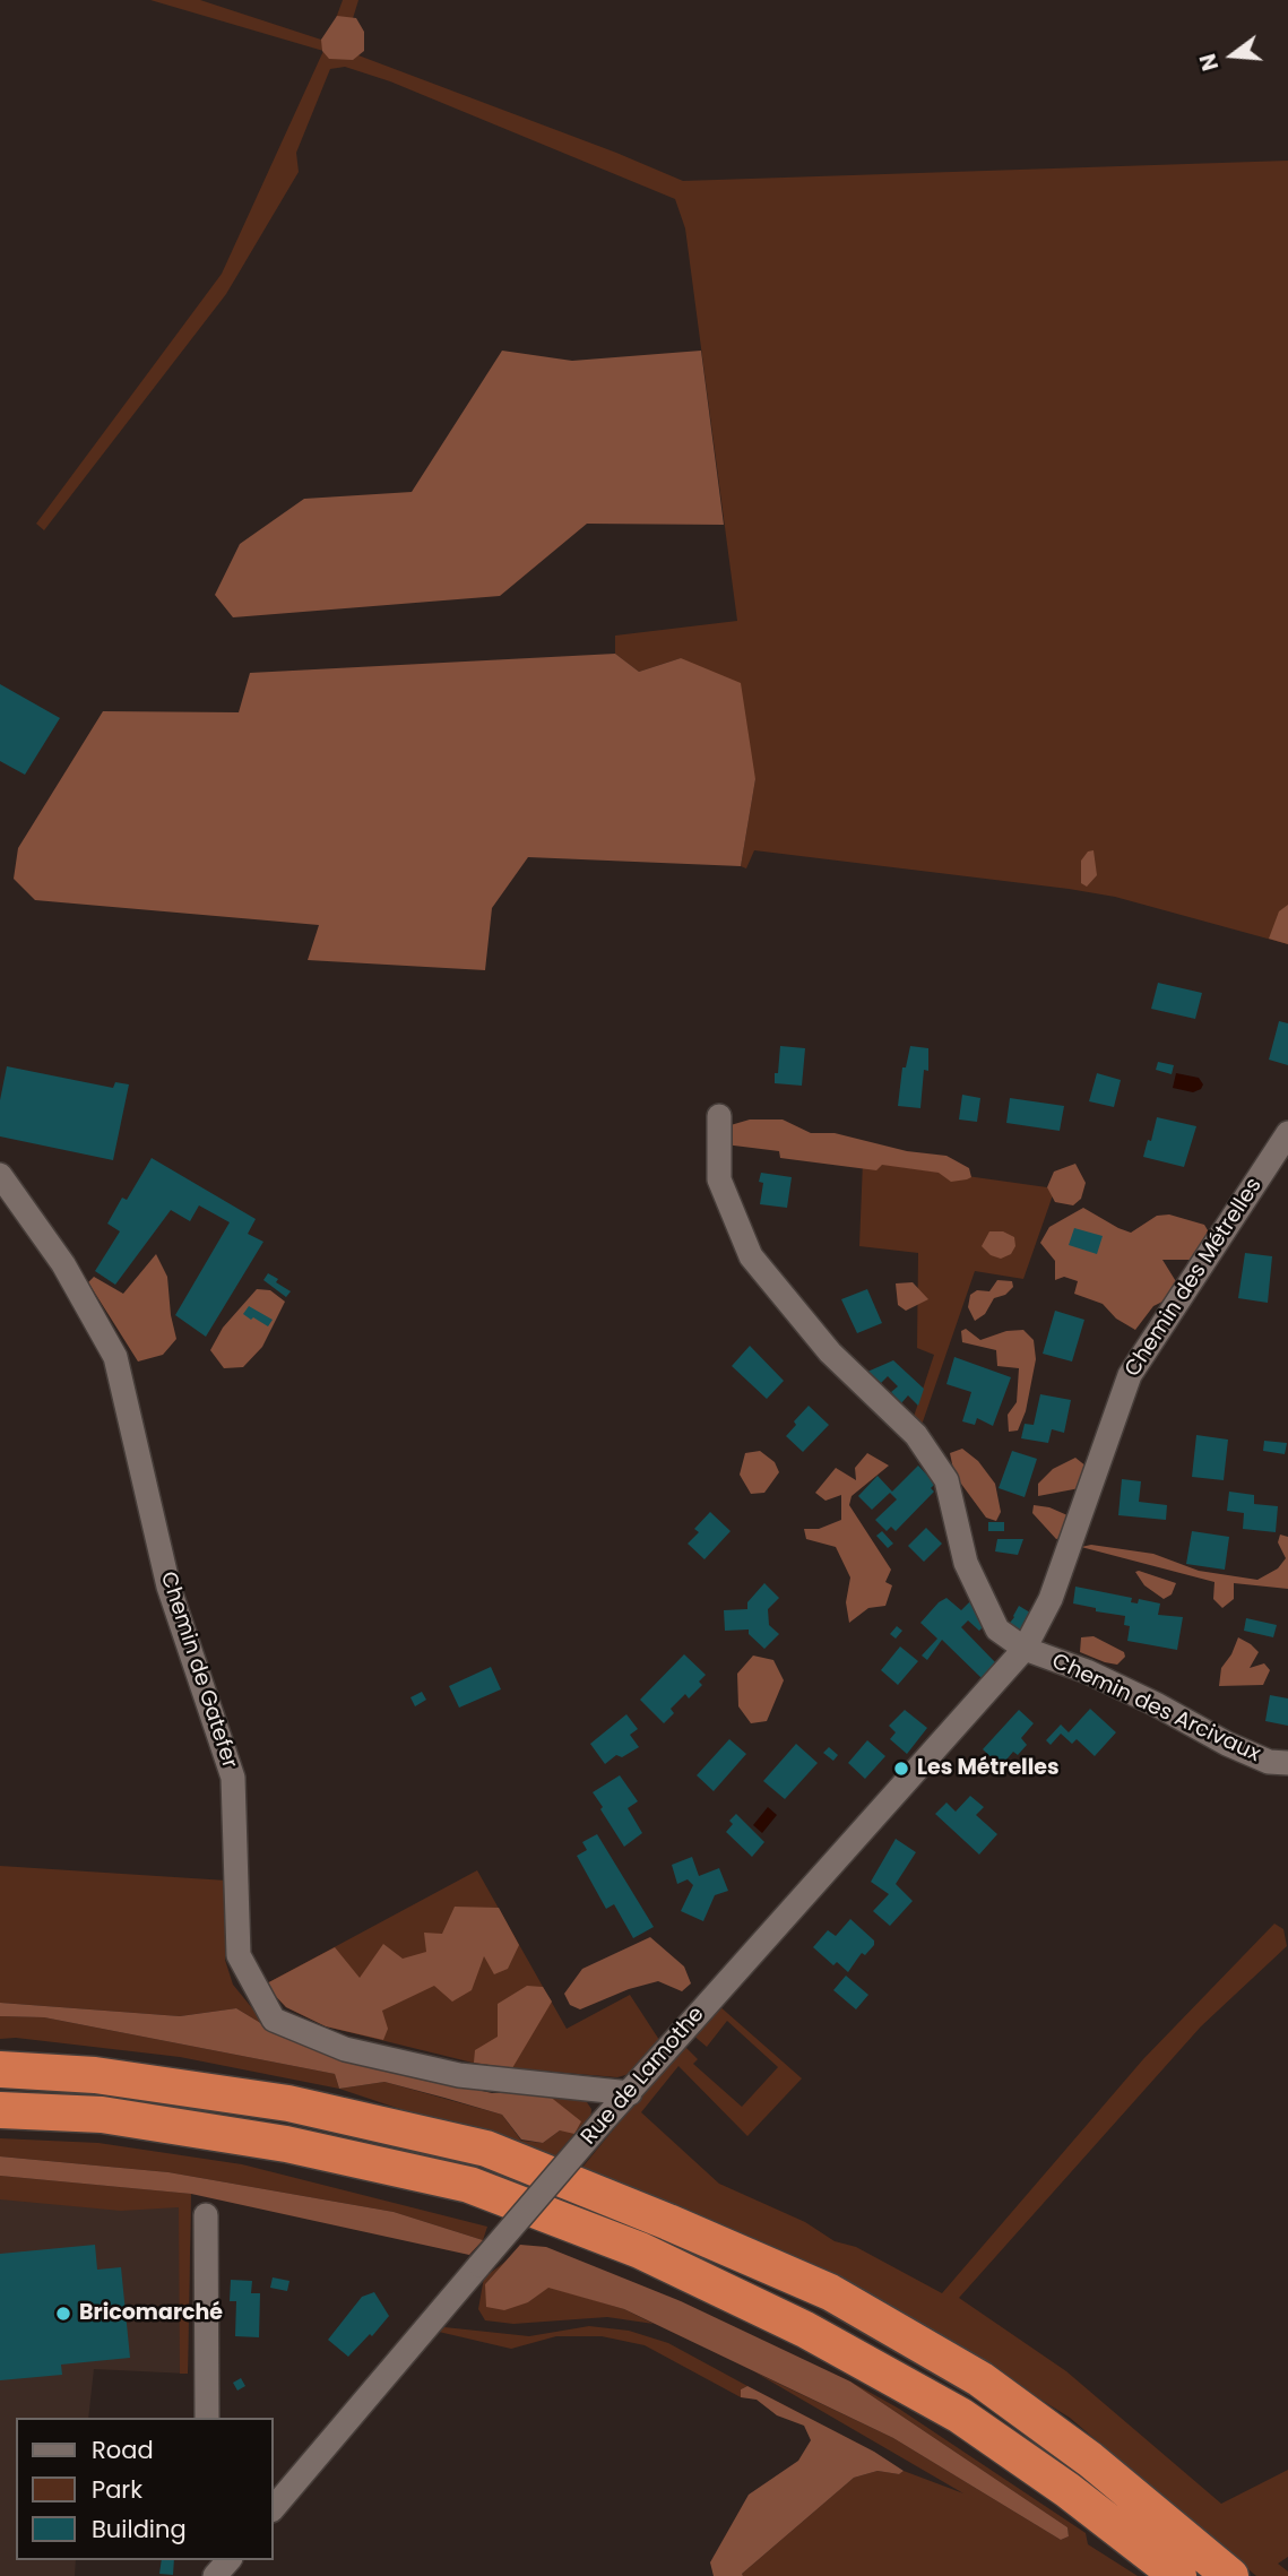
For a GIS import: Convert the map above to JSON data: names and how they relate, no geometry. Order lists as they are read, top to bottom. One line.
{"streets":{"street":["Chemin des Métrelles","Chemin de Gatefer","Chemin des Arcivaux","Rue de Lamothe"]},"crossings":[["Chemin des Métrelles","Chemin des Arcivaux"],["Chemin des Métrelles","Rue de Lamothe"],["Chemin de Gatefer","Rue de Lamothe"],["Chemin des Arcivaux","Rue de Lamothe"]],"places":["Les Métrelles","Bricomarché"],"legend":["Road","Park","Building"],"north":"left"}
